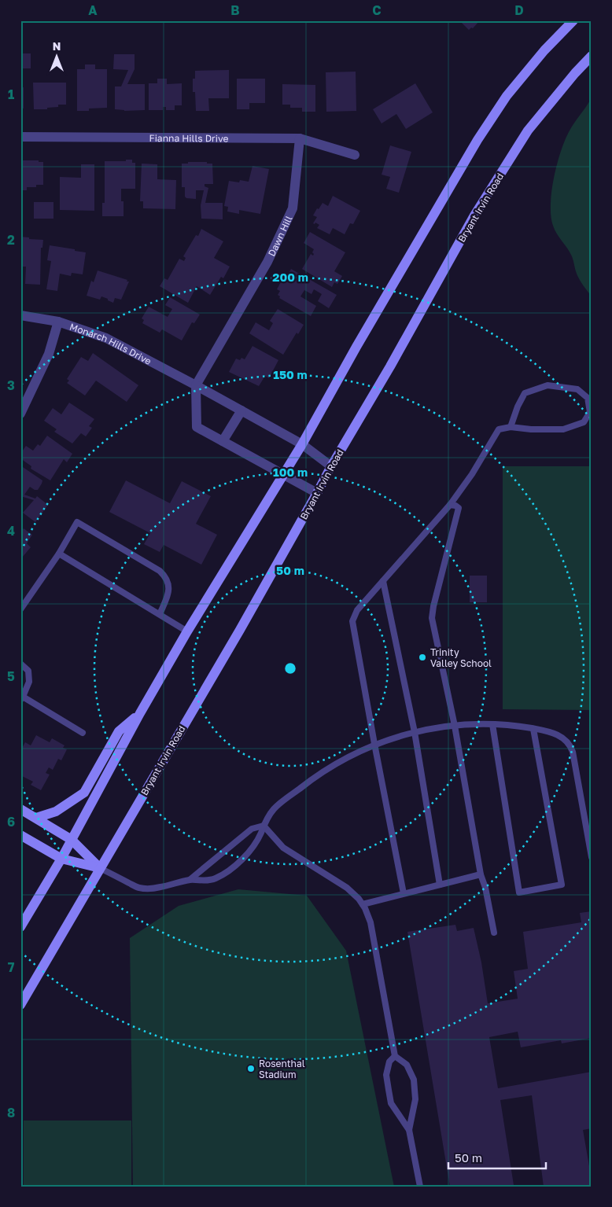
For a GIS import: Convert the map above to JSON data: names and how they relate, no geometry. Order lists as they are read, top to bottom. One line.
{"streets":{"main road":["Bryant Irvin Road"],"street":["Fianna Hills Drive","Dawn Hill","Monarch Hills Drive"]},"crossings":[["Fianna Hills Drive","Dawn Hill"],["Bryant Irvin Road","Monarch Hills Drive"],["Dawn Hill","Monarch Hills Drive"]],"places":["Trinity Valley School","Rosenthal Stadium"],"scale_bar":"50 m","north":"top","grid":{"columns":["A","B","C","D"],"rows":["1","2","3","4","5","6","7","8"]},"rings":["200 m","150 m","100 m","50 m"]}
